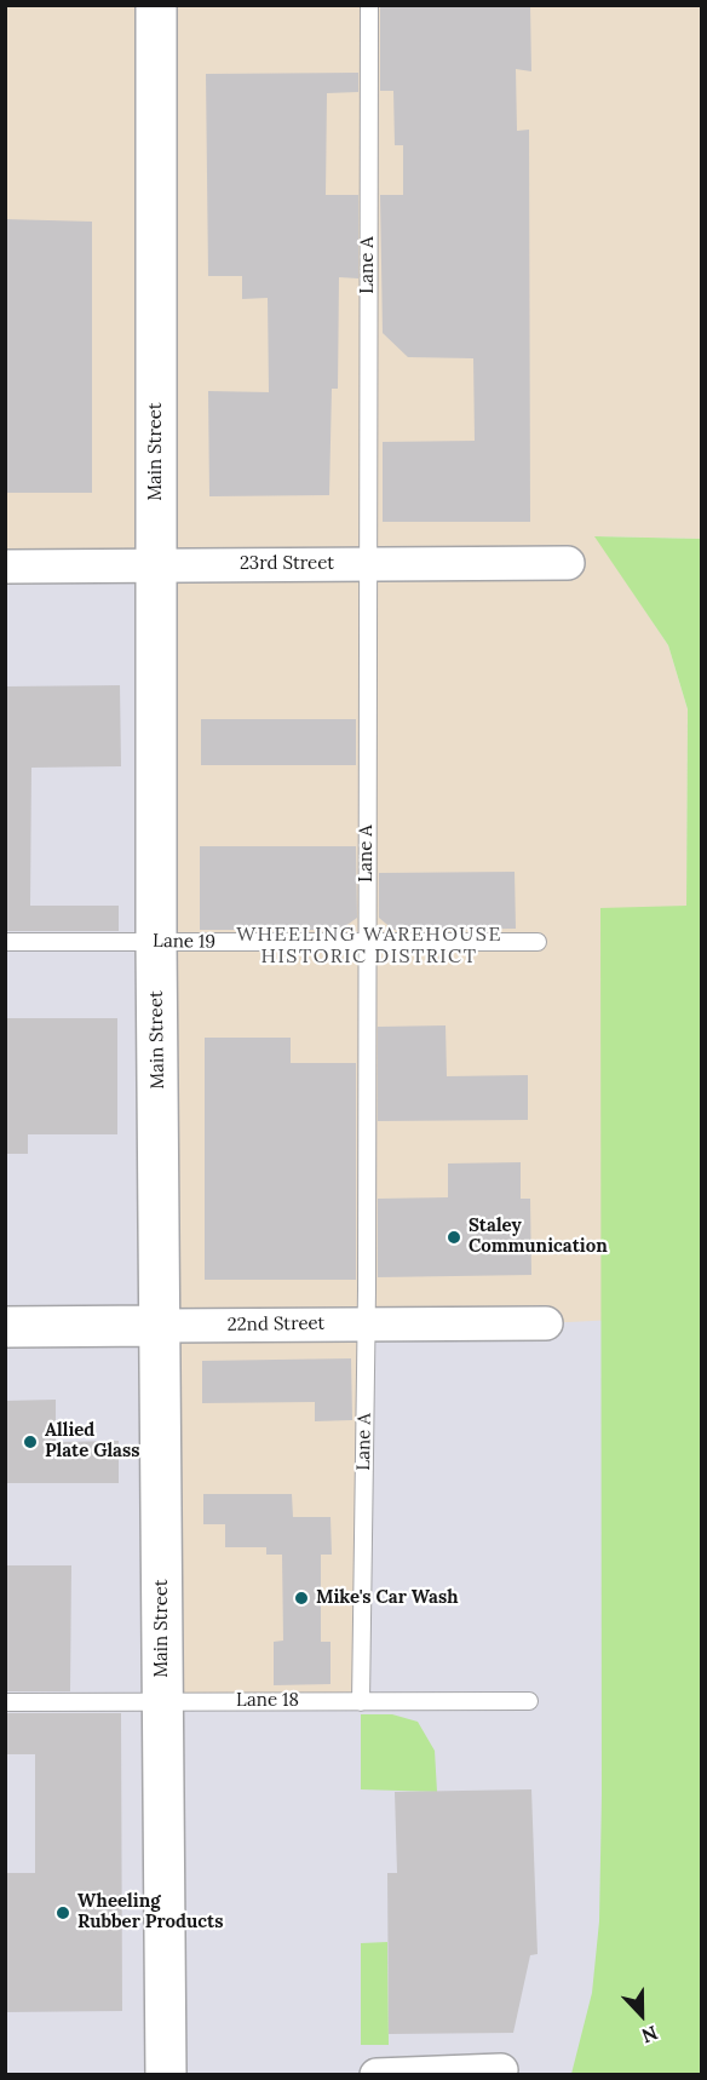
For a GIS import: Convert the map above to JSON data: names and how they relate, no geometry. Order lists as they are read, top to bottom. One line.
{"streets":{"street":["Main Street","23rd Street","22nd Street"],"lane":["Lane A","Lane 19","Lane 18"]},"crossings":[["Lane A","23rd Street"],["Lane A","Lane 19"],["Lane A","22nd Street"],["Lane A","Lane 18"],["Main Street","23rd Street"],["Main Street","Lane 19"],["Main Street","22nd Street"],["Main Street","Lane 18"]],"districts":["WHEELING WAREHOUSE HISTORIC DISTRICT"],"places":["Staley Communication","Allied Plate Glass","Mike's Car Wash","Wheeling Rubber Products"],"north":"bottom"}
